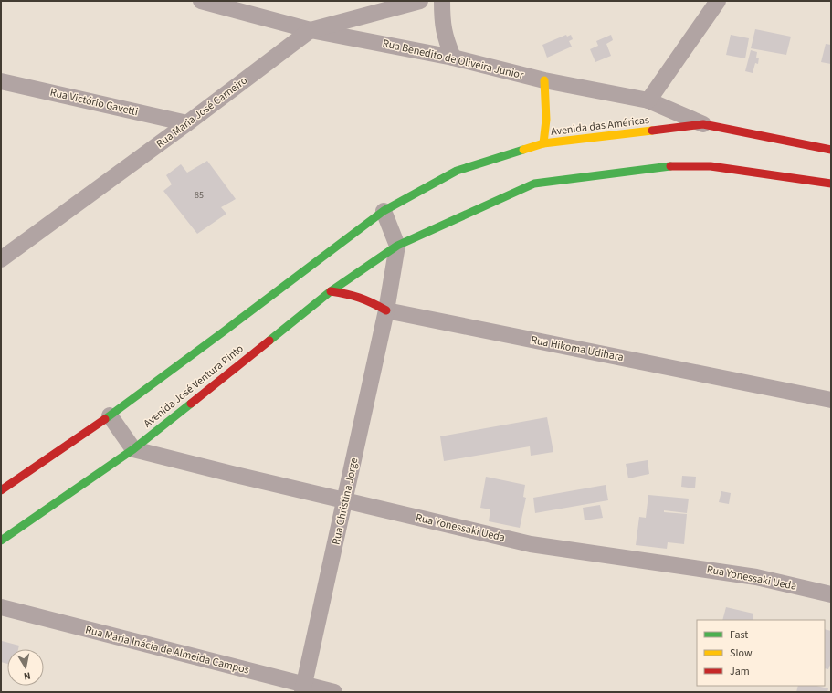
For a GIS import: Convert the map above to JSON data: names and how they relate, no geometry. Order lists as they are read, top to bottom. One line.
{"streets":{"main road":["Avenida das Américas","Avenida José Ventura Pinto"],"street":["Rua Benedito de Oliveira Junior","Rua Victório Gavetti","Rua Maria José Carneiro","Rua Hikoma Udihara","Rua Christina Jorge","Rua Yonessaki Ueda","Rua Maria Inácia de Almeida Campos"]},"crossings":[["Rua Benedito de Oliveira Junior","Rua Maria José Carneiro"],["Rua Benedito de Oliveira Junior","Avenida das Américas"],["Rua Victório Gavetti","Rua Maria José Carneiro"],["Rua Hikoma Udihara","Rua Christina Jorge"],["Avenida José Ventura Pinto","Rua Yonessaki Ueda"],["Rua Christina Jorge","Rua Yonessaki Ueda"],["Rua Christina Jorge","Rua Maria Inácia de Almeida Campos"]],"house_numbers":["85"],"legend":["Fast","Slow","Jam"],"north":"bottom"}
